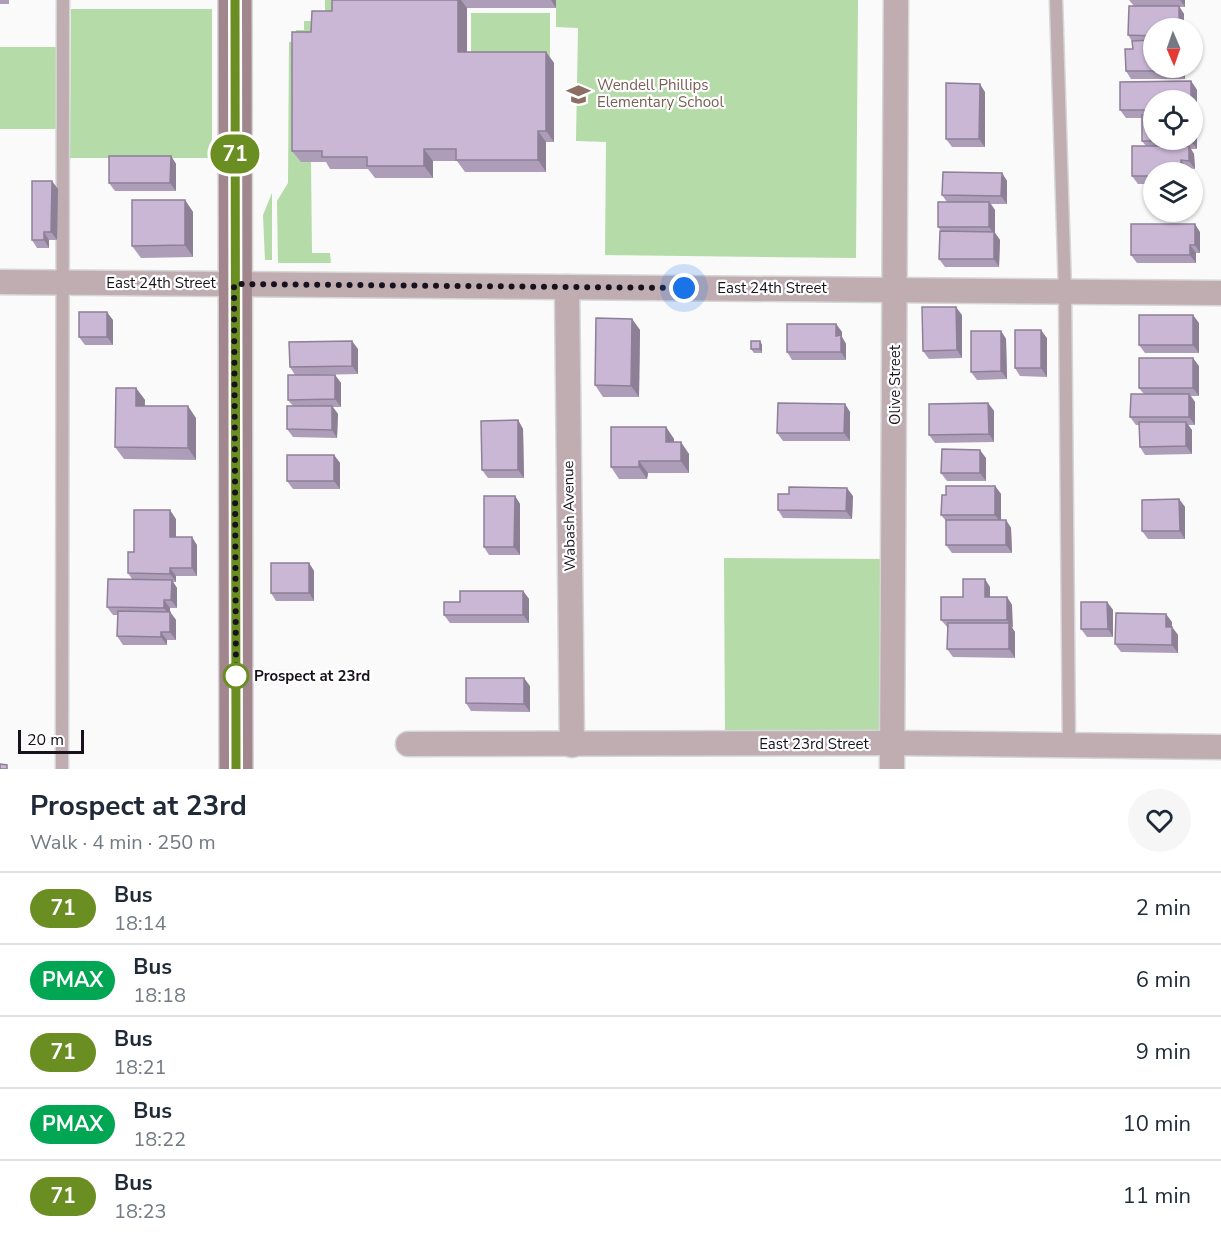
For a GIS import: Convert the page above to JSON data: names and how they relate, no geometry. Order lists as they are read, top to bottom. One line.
{"streets":{"street":["East 24th Street","Olive Street","Wabash Avenue","East 23rd Street"]},"crossings":[["East 24th Street","Olive Street"],["East 24th Street","Wabash Avenue"],["Olive Street","East 23rd Street"],["Wabash Avenue","East 23rd Street"]],"places":{"school or university":["Wendell Phillips Elementary School"],"other":["Prospect at 23rd"]},"lines":["bus line 71"],"scale_bar":"20 m","north":"bottom","page":{"on_map":"71","scale":"20 m","heading":["Prospect at 23rd","Walk · 4 min · 250 m"],"list":[{"mark":"71","name":"Bus","note":"18:14","value":"2 min"},{"mark":"PMAX","name":"Bus","note":"18:18","value":"6 min"},{"mark":"71","name":"Bus","note":"18:21","value":"9 min"},{"mark":"PMAX","name":"Bus","note":"18:22","value":"10 min"},{"mark":"71","name":"Bus","note":"18:23","value":"11 min"}]}}
